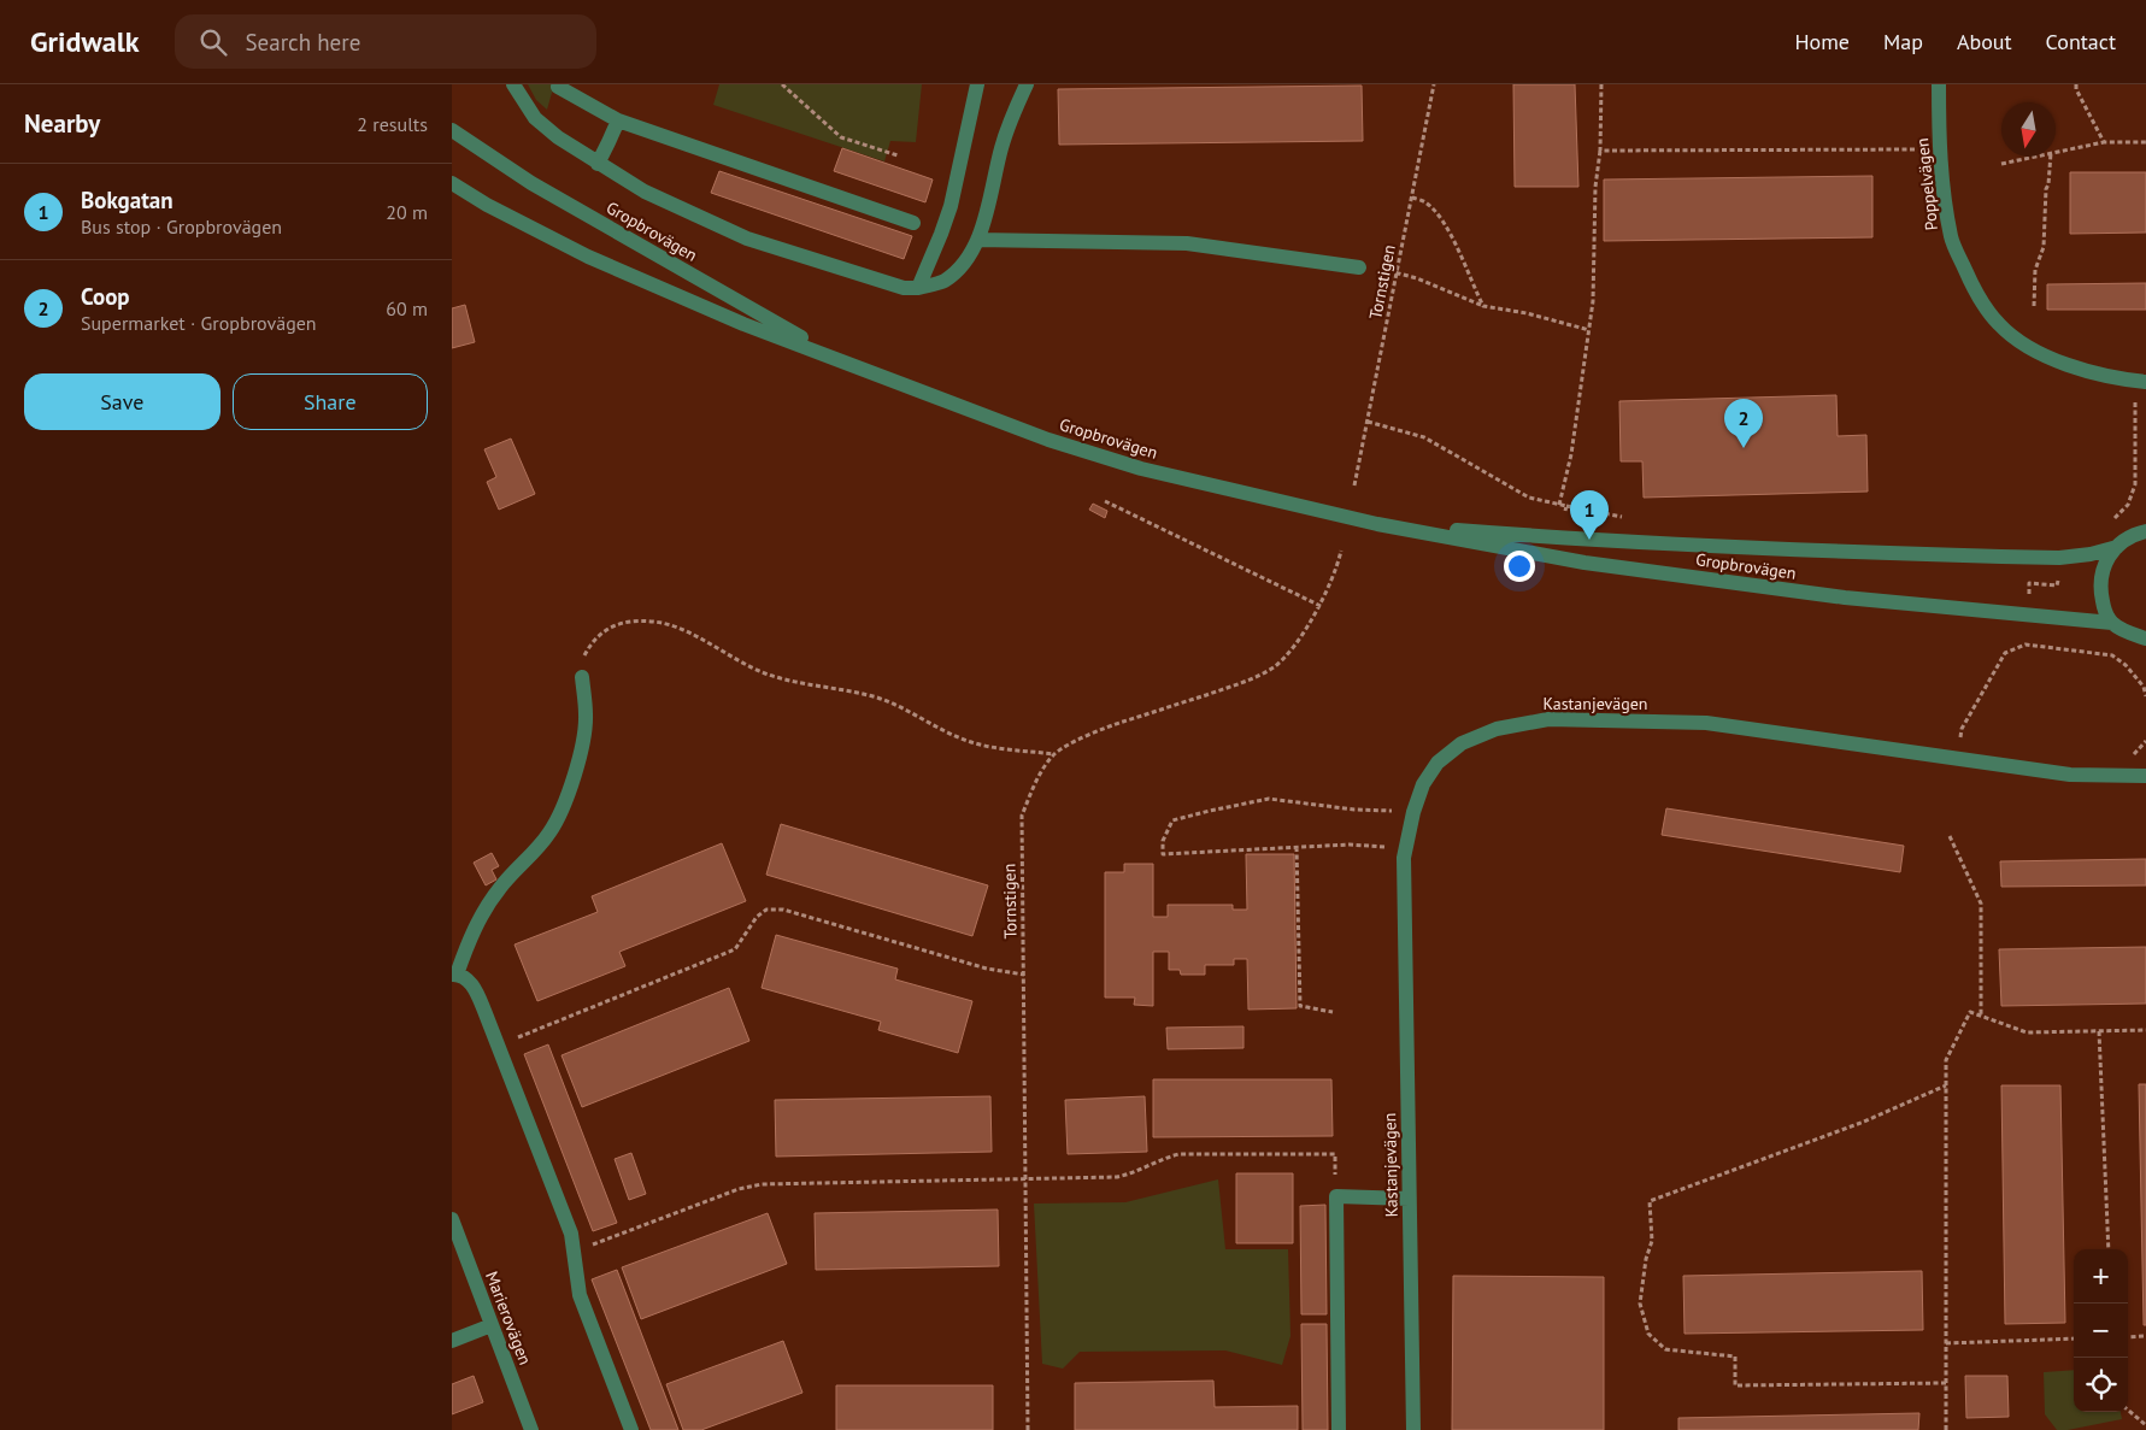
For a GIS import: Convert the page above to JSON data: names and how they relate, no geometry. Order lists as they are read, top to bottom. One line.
{"streets":{"street":["Poppelvägen","Gropbrovägen","Kastanjevägen","Marierovägen"],"path":["Tornstigen"]},"north":"bottom","page":{"header":"Gridwalk","search":"Search here","nav":["Home","Map","About","Contact"],"heading":["Nearby","2 results"],"list":[{"mark":"1","name":"Bokgatan","note":"Bus stop · Gropbrovägen","value":"20 m"},{"mark":"2","name":"Coop","note":"Supermarket · Gropbrovägen","value":"60 m"}],"buttons":["Save","Share"],"pins":["2","1"],"map_buttons":["+","−"]}}
